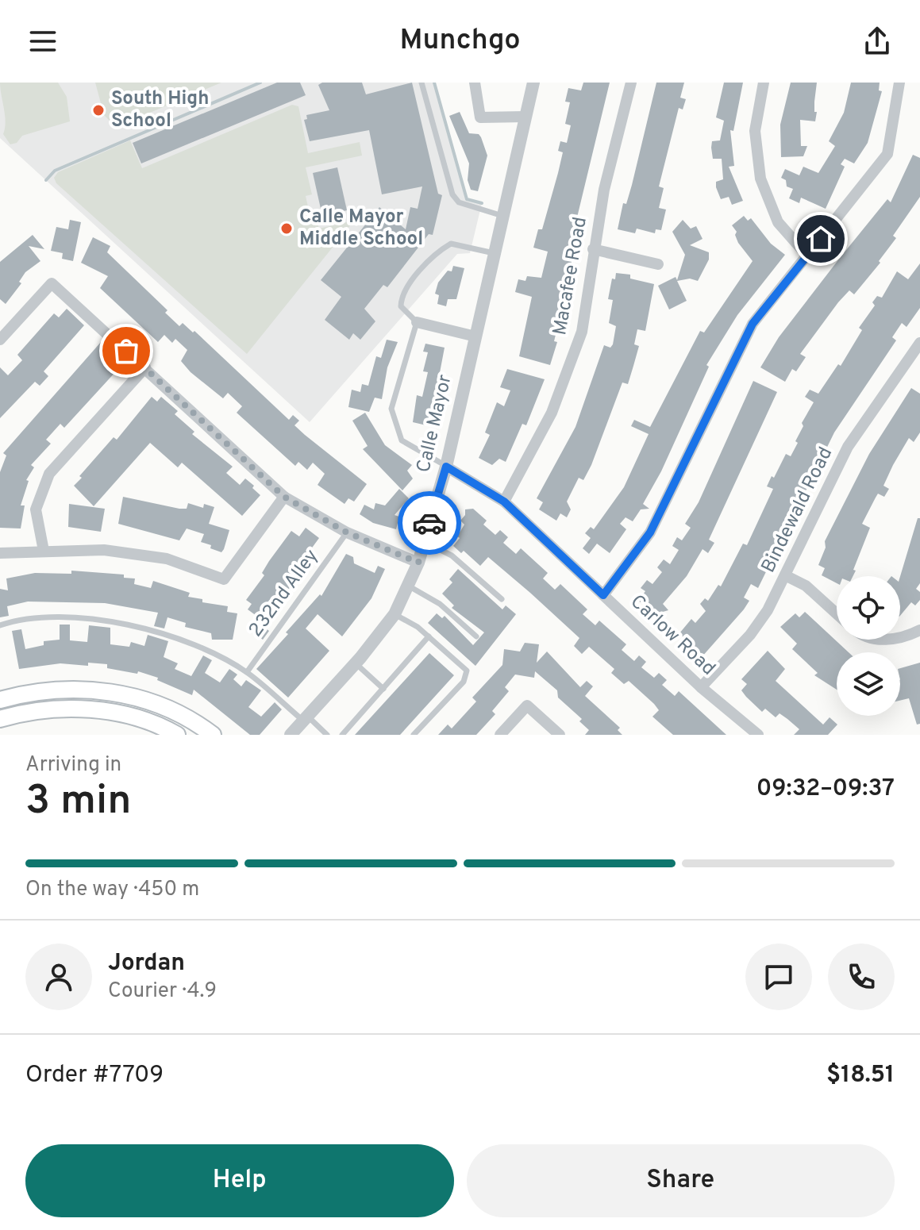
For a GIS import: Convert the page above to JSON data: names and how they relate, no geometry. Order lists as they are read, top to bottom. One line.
{"streets":{"street":["Macafee Road","Calle Mayor","Bindewald Road","Carlow Road"],"lane":["232nd Alley"]},"crossings":[["Macafee Road","Carlow Road"],["Calle Mayor","Carlow Road"],["Bindewald Road","Carlow Road"]],"places":["South High School","Calle Mayor Middle School"],"page":{"header":"Munchgo","heading":["3 min","Arriving in","09:32–09:37"],"panel":["Jordan","Courier · 4.9","Order #7709","$18.51"],"bar":"On the way · 450 m","buttons":["Help","Share"]}}
